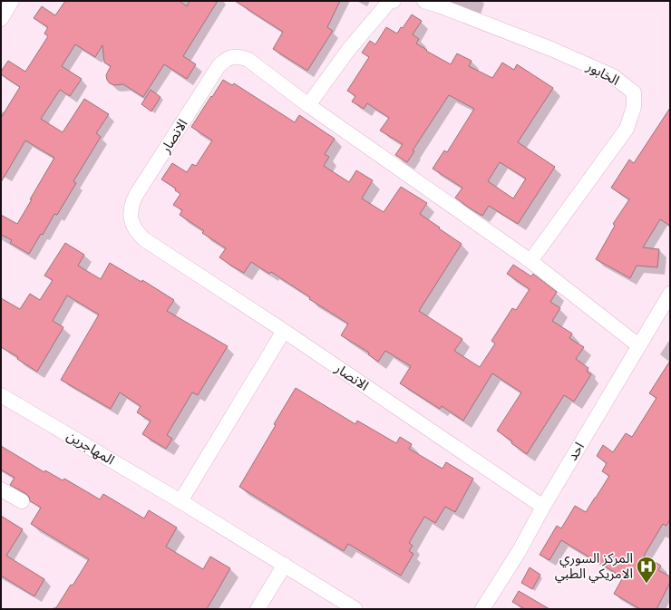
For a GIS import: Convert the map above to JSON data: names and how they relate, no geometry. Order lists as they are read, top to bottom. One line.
{"streets":{"street":["الخابور","الانصار","المهاجرين","احد"]},"crossings":[["الخابور","الانصار"],["الانصار","احد"]],"places":{"hospital":["المركز السوري الامريكي الطبي"]}}
